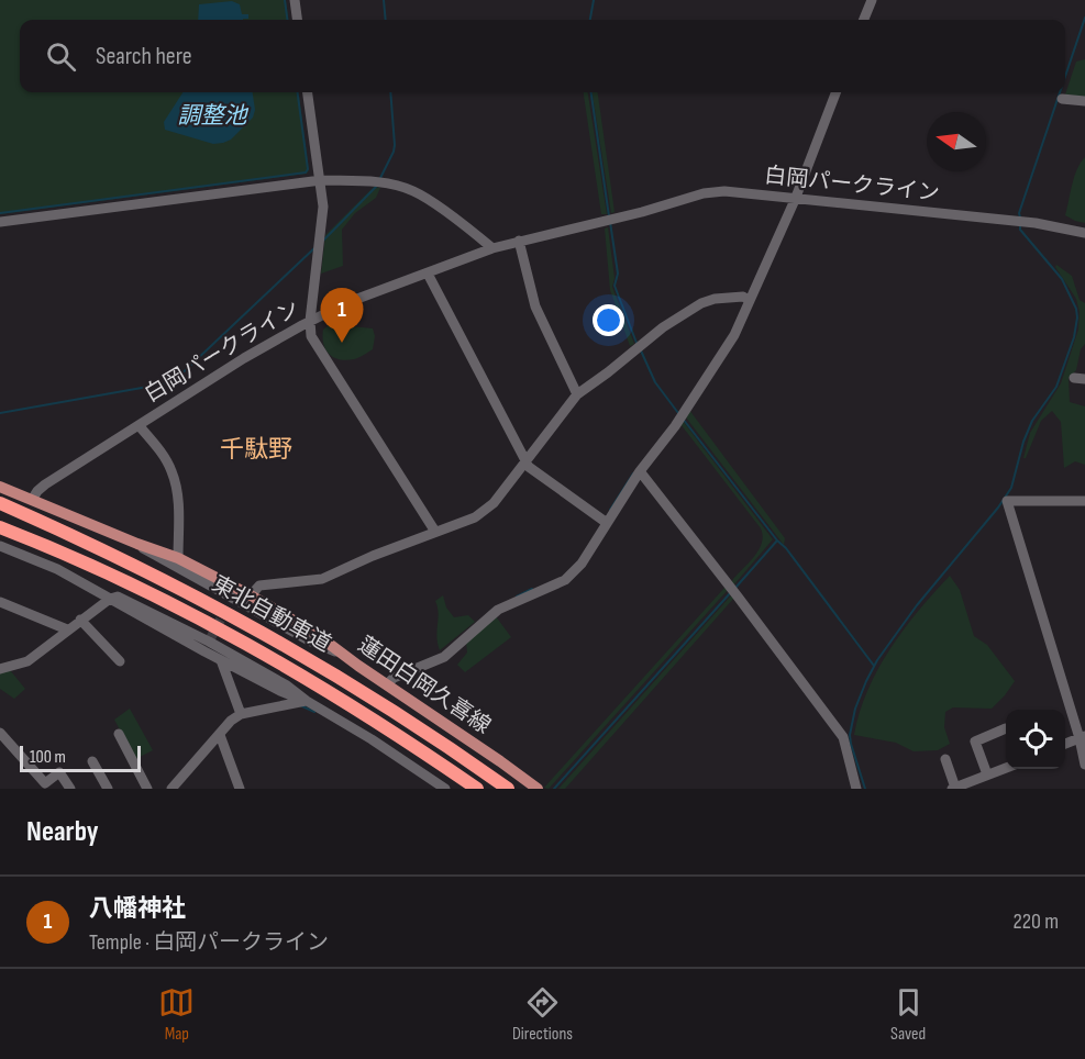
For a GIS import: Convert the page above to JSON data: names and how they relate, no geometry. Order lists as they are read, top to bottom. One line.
{"streets":{"highway":["東北自動車道"],"main road":["蓮田白岡久喜線"],"street":["白岡パークライン"]},"crossings":[["白岡パークライン","蓮田白岡久喜線"]],"districts":["千駄野"],"water":["調整池"],"scale_bar":"100 m","north":"left","page":{"search":"Search here","pins":"1","scale":"100 m","heading":"Nearby","list":[{"mark":"1","name":"八幡神社","note":"Temple · 白岡パークライン","value":"220 m"}],"nav":["Map","Directions","Saved"]}}
